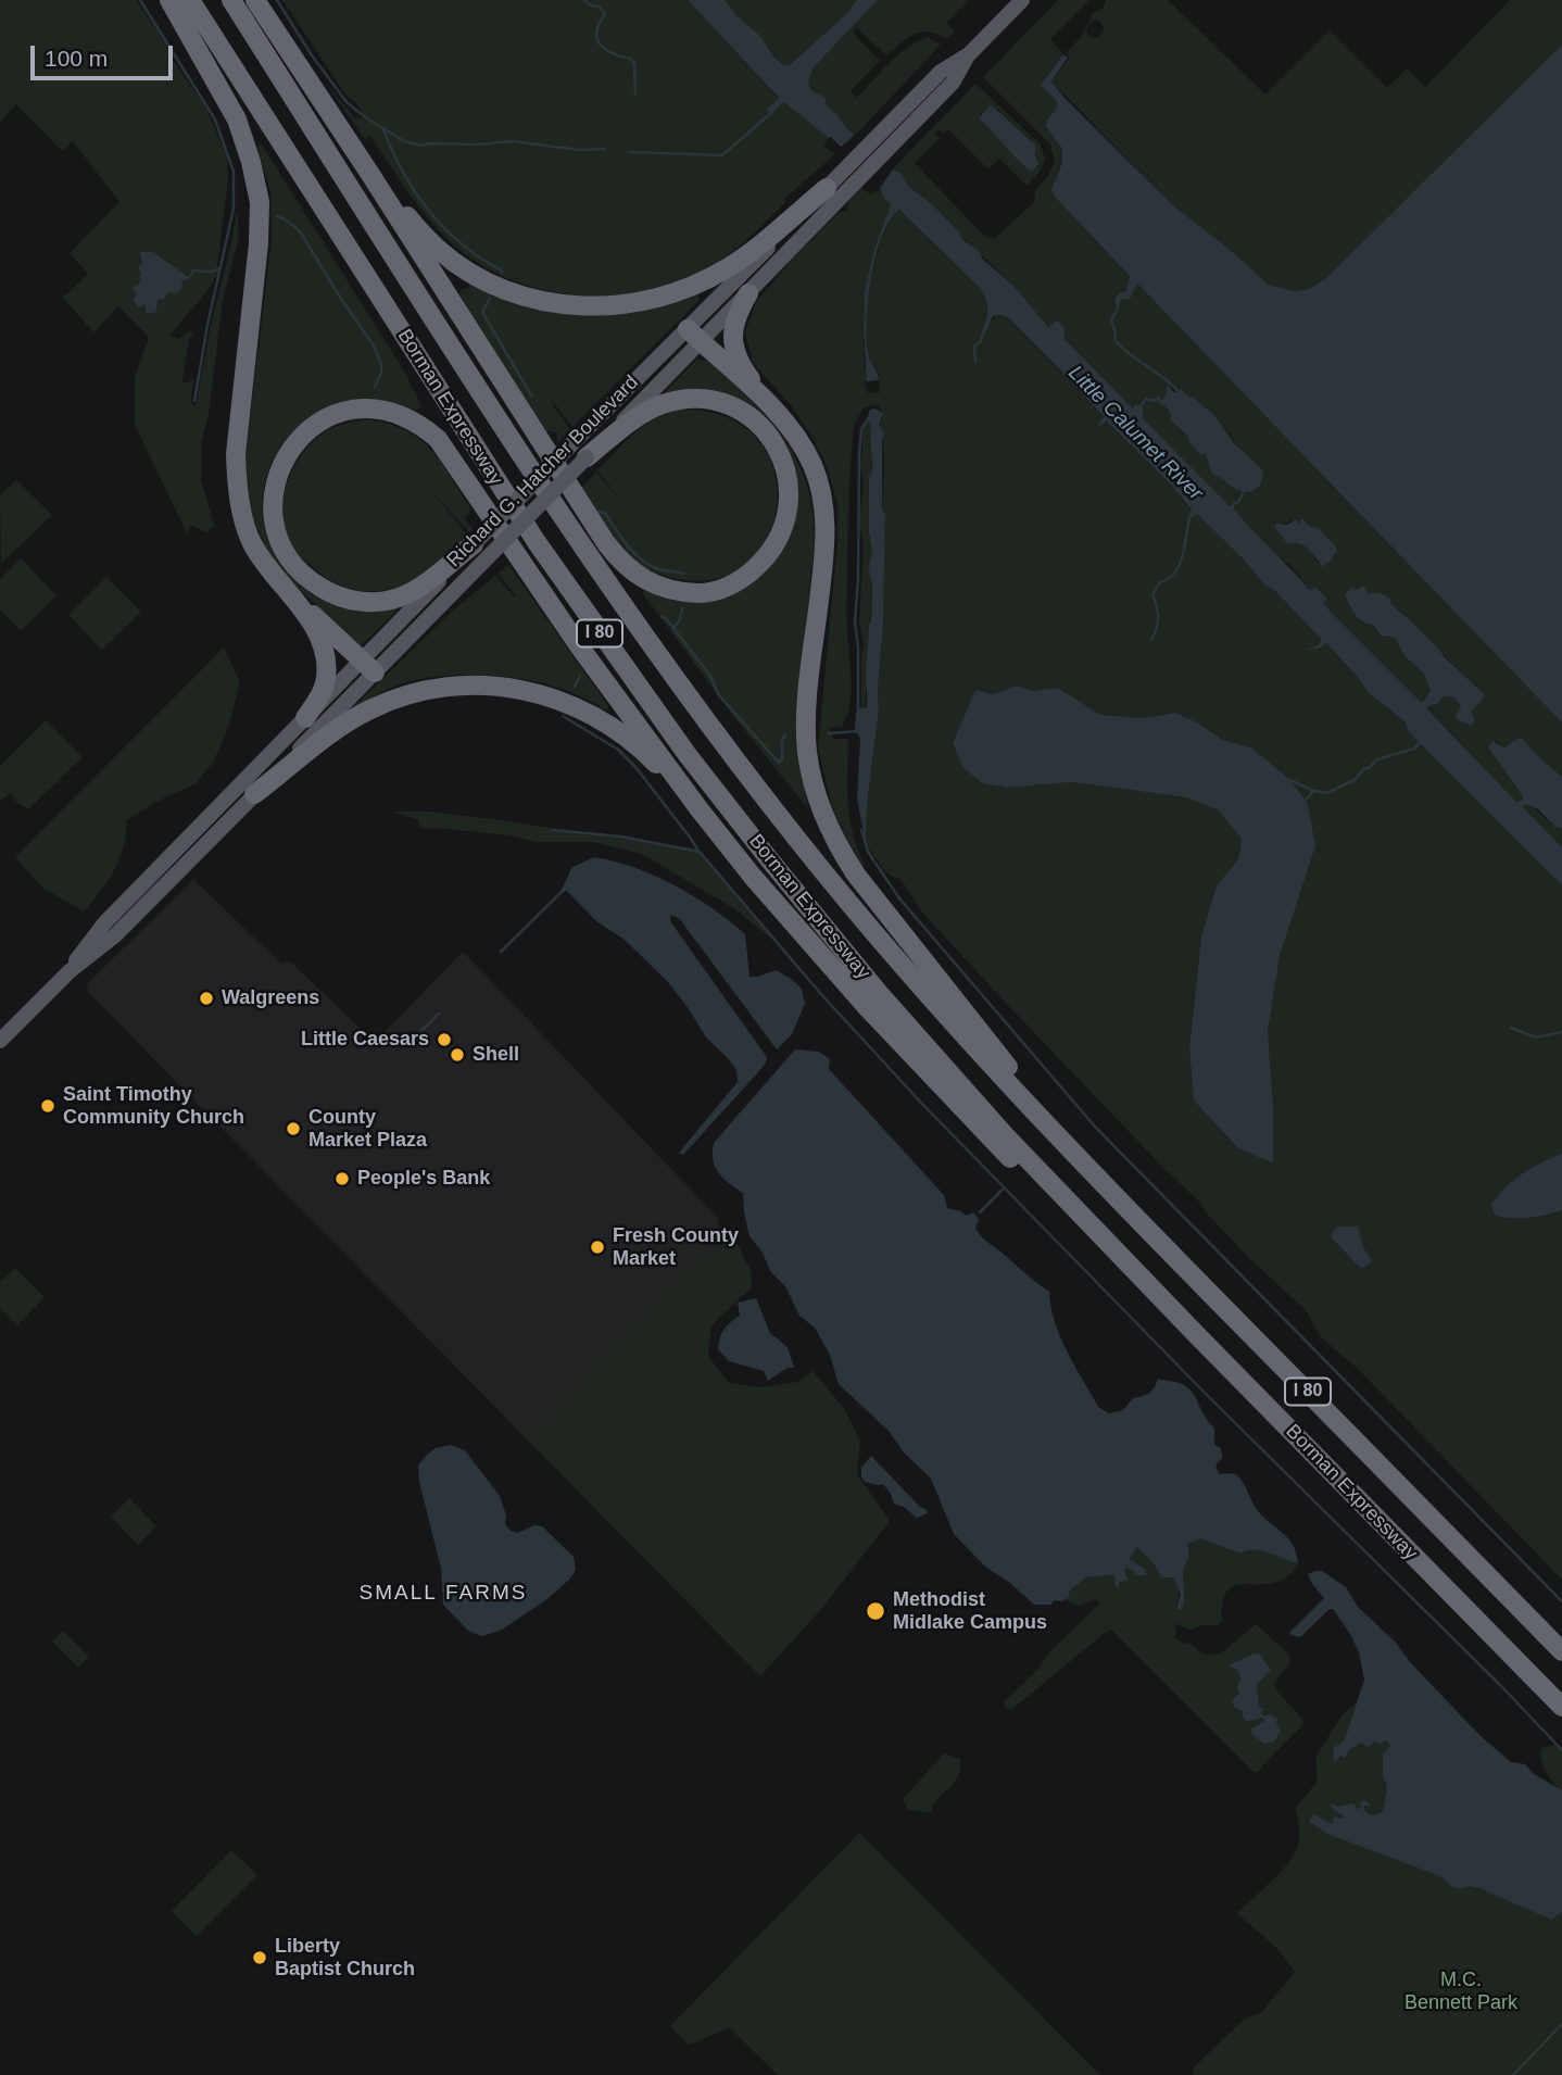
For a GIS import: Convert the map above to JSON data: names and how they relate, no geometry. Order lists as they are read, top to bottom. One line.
{"streets":{"highway":["Borman Expressway","I 80"],"main road":["Richard G. Hatcher Boulevard"]},"districts":["SMALL FARMS"],"water":["Little Calumet River"],"parks":["M.C. Bennett Park"],"places":["Walgreens","Little Caesars","Shell","Saint Timothy Community Church","County Market Plaza","People's Bank","Fresh County Market","Methodist Midlake Campus","Liberty Baptist Church"],"scale_bar":"100 m"}
